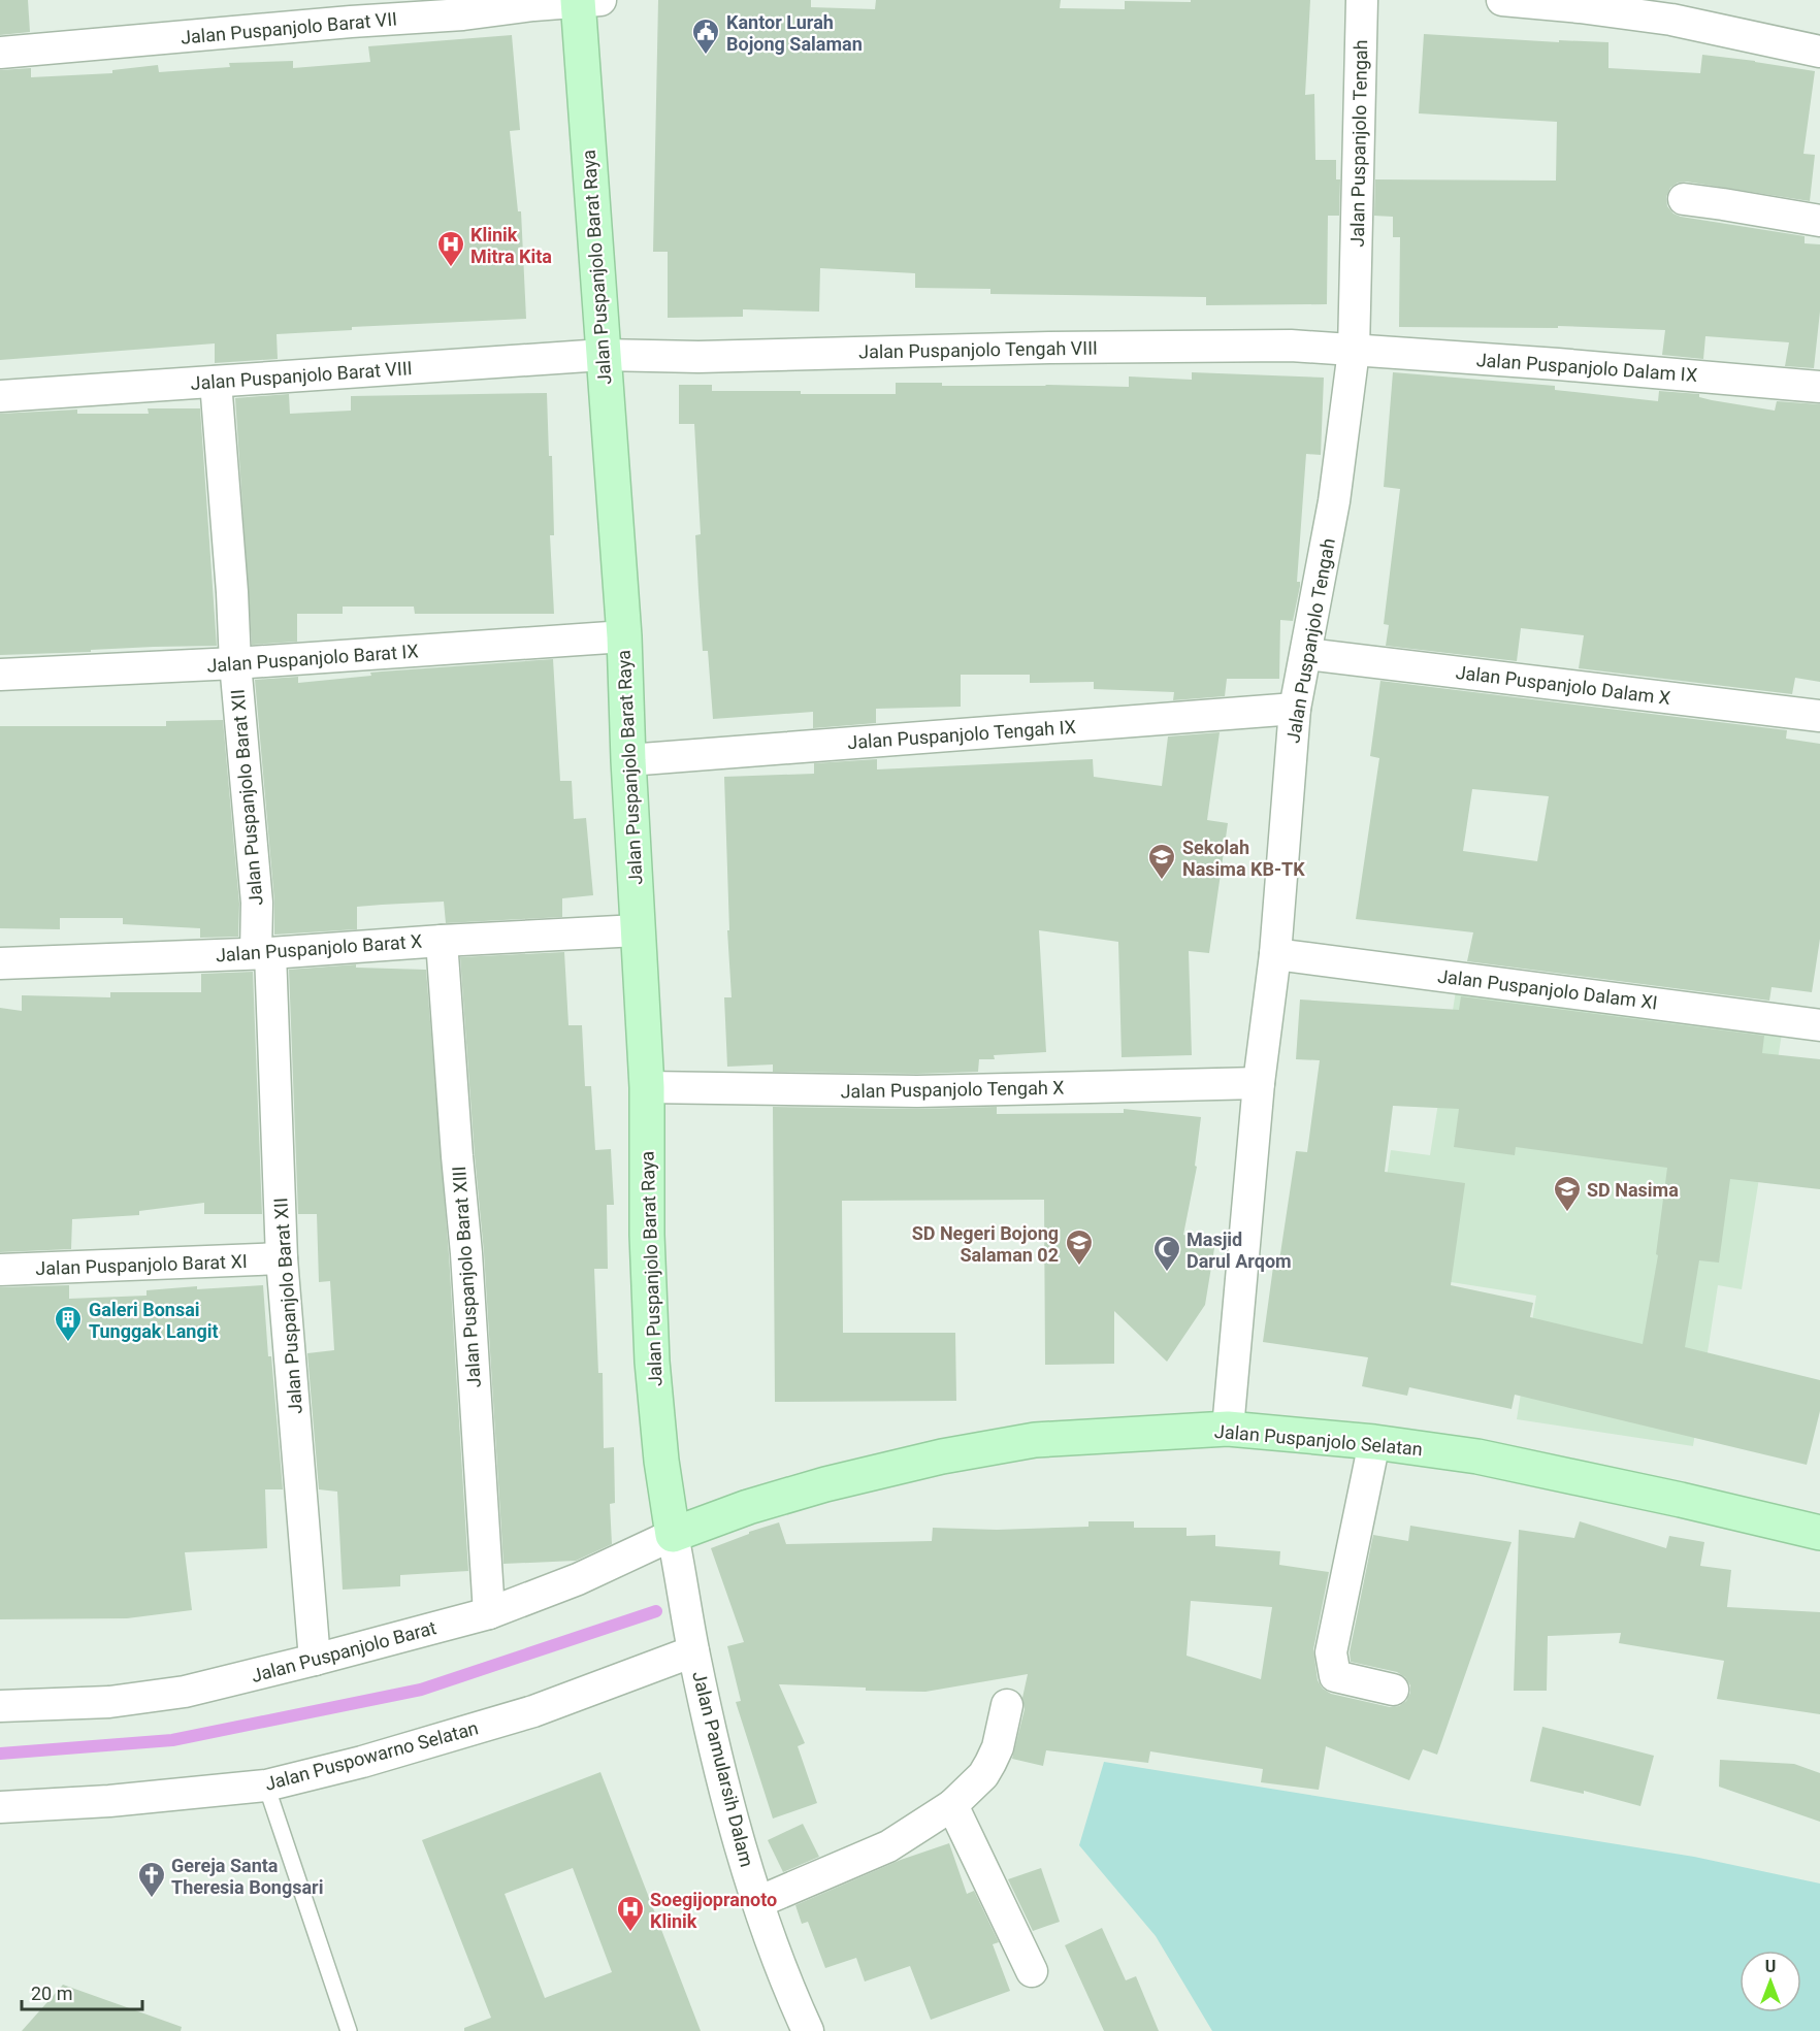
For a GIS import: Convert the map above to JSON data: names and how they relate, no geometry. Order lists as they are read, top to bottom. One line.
{"streets":{"street":["Jalan Puspanjolo Barat VII","Jalan Puspanjolo Tengah","Jalan Puspanjolo Barat Raya","Jalan Puspanjolo Tengah VIII","Jalan Puspanjolo Dalam IX","Jalan Puspanjolo Barat VIII","Jalan Puspanjolo Barat IX","Jalan Puspanjolo Dalam X","Jalan Puspanjolo Tengah IX","Jalan Puspanjolo Barat XII","Jalan Puspanjolo Barat X","Jalan Puspanjolo Dalam XI","Jalan Puspanjolo Tengah X","Jalan Puspanjolo Barat XI","Jalan Puspanjolo Barat XIII","Jalan Puspanjolo Selatan","Jalan Puspanjolo Barat","Jalan Puspowarno Selatan","Jalan Pamularsih Dalam"]},"crossings":[["Jalan Puspanjolo Barat VII","Jalan Puspanjolo Barat Raya"],["Jalan Puspanjolo Tengah","Jalan Puspanjolo Tengah VIII"],["Jalan Puspanjolo Tengah","Jalan Puspanjolo Dalam IX"],["Jalan Puspanjolo Tengah","Jalan Puspanjolo Dalam X"],["Jalan Puspanjolo Tengah","Jalan Puspanjolo Tengah IX"],["Jalan Puspanjolo Tengah","Jalan Puspanjolo Dalam XI"],["Jalan Puspanjolo Tengah","Jalan Puspanjolo Tengah X"],["Jalan Puspanjolo Tengah","Jalan Puspanjolo Selatan"],["Jalan Puspanjolo Barat Raya","Jalan Puspanjolo Tengah VIII"],["Jalan Puspanjolo Barat Raya","Jalan Puspanjolo Barat VIII"],["Jalan Puspanjolo Barat Raya","Jalan Puspanjolo Barat IX"],["Jalan Puspanjolo Barat Raya","Jalan Puspanjolo Tengah IX"],["Jalan Puspanjolo Barat Raya","Jalan Puspanjolo Barat X"],["Jalan Puspanjolo Barat Raya","Jalan Puspanjolo Tengah X"],["Jalan Puspanjolo Barat Raya","Jalan Puspanjolo Selatan"],["Jalan Puspanjolo Barat Raya","Jalan Puspanjolo Barat"],["Jalan Puspanjolo Barat Raya","Jalan Pamularsih Dalam"],["Jalan Puspanjolo Tengah VIII","Jalan Puspanjolo Dalam IX"],["Jalan Puspanjolo Tengah VIII","Jalan Puspanjolo Barat VIII"],["Jalan Puspanjolo Barat VIII","Jalan Puspanjolo Barat XII"],["Jalan Puspanjolo Barat IX","Jalan Puspanjolo Barat XII"],["Jalan Puspanjolo Barat XII","Jalan Puspanjolo Barat X"],["Jalan Puspanjolo Barat XII","Jalan Puspanjolo Barat XI"],["Jalan Puspanjolo Barat XII","Jalan Puspanjolo Barat"],["Jalan Puspanjolo Barat X","Jalan Puspanjolo Barat XIII"],["Jalan Puspanjolo Barat XIII","Jalan Puspanjolo Barat"],["Jalan Puspanjolo Selatan","Jalan Puspanjolo Barat"],["Jalan Puspanjolo Selatan","Jalan Pamularsih Dalam"],["Jalan Puspanjolo Barat","Jalan Pamularsih Dalam"],["Jalan Puspowarno Selatan","Jalan Pamularsih Dalam"]],"places":{"public building":["Kantor Lurah Bojong Salaman"],"hospital":["Klinik Mitra Kita","Soegijopranoto Klinik"],"school or university":["Sekolah Nasima KB-TK","SD Nasima","SD Negeri Bojong Salaman 02"],"mosque":["Masjid Darul Arqom"],"building":["Galeri Bonsai Tunggak Langit"],"church":["Gereja Santa Theresia Bongsari"]},"scale_bar":"20 m","north":"top"}
